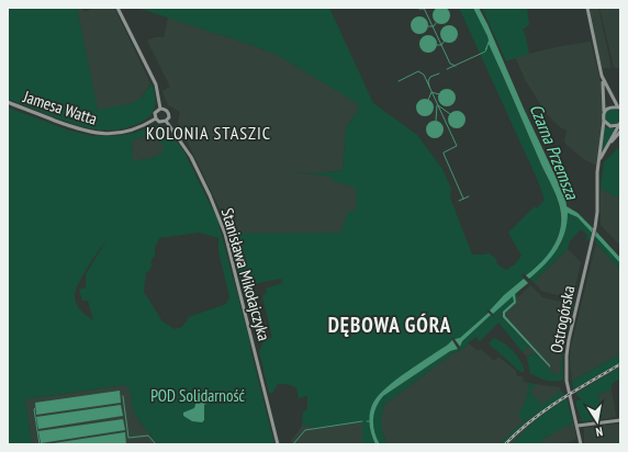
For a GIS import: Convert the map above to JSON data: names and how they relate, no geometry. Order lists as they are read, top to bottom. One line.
{"streets":{"street":["Jamesa Watta","Stanisława Mikołajczyka","Ostrogórska"]},"crossings":[["Jamesa Watta","Stanisława Mikołajczyka"]],"districts":["KOLONIA STASZIC","DĘBOWA GÓRA"],"water":["Czarna Przemsza"],"parks":["POD Solidarność"],"north":"bottom"}
